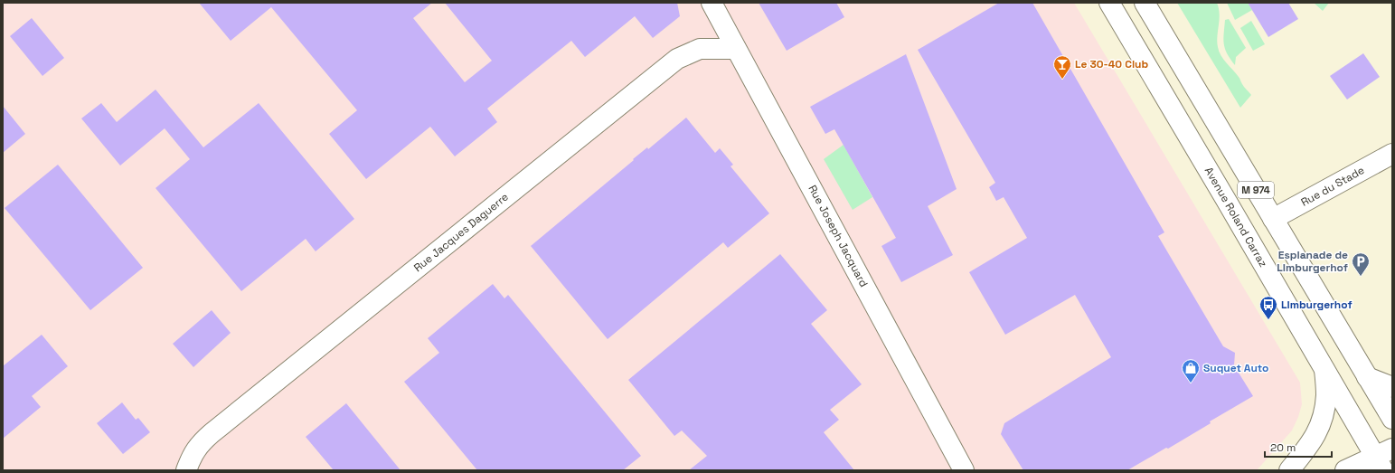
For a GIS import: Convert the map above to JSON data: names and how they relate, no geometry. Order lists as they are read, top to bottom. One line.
{"streets":{"street":["Rue du Stade","M 974","Avenue Roland Carraz","Rue Jacques Daguerre","Rue Joseph Jacquard"]},"crossings":[["Rue du Stade","M 974"],["Rue Jacques Daguerre","Rue Joseph Jacquard"]],"places":{"bar":["Le 30-40 Club"],"parking":["Esplanade de Limburgerhof"],"bus stop":["Limburgerhof"],"shop":["Suquet Auto"]},"scale_bar":"20 m"}
